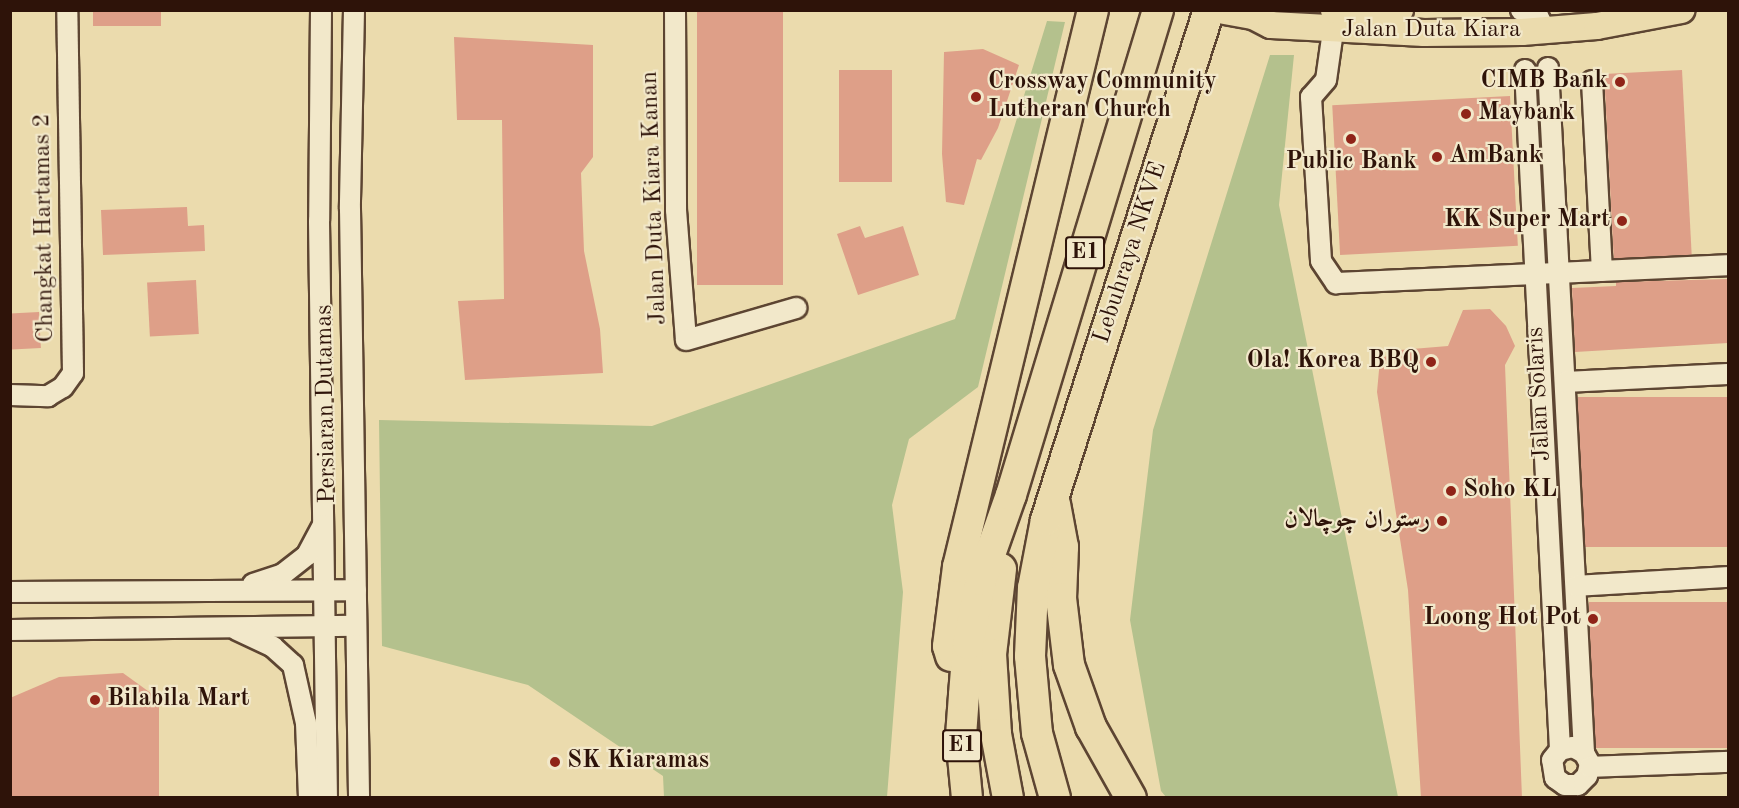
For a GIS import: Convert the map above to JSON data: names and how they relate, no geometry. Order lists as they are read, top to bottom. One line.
{"streets":{"highway":["E1","Lebuhraya NKVE"],"main road":["Jalan Duta Kiara"],"street":["Jalan Duta Kiara Kanan","Changkat Hartamas 2","Jalan Solaris","Persiaran Dutamas"]},"places":["CIMB Bank","Crossway Community Lutheran Church","Maybank","Public Bank","AmBank","KK Super Mart","Ola! Korea BBQ","Soho KL","رستوران چوچالان","Loong Hot Pot","Bilabila Mart","SK Kiaramas"]}
